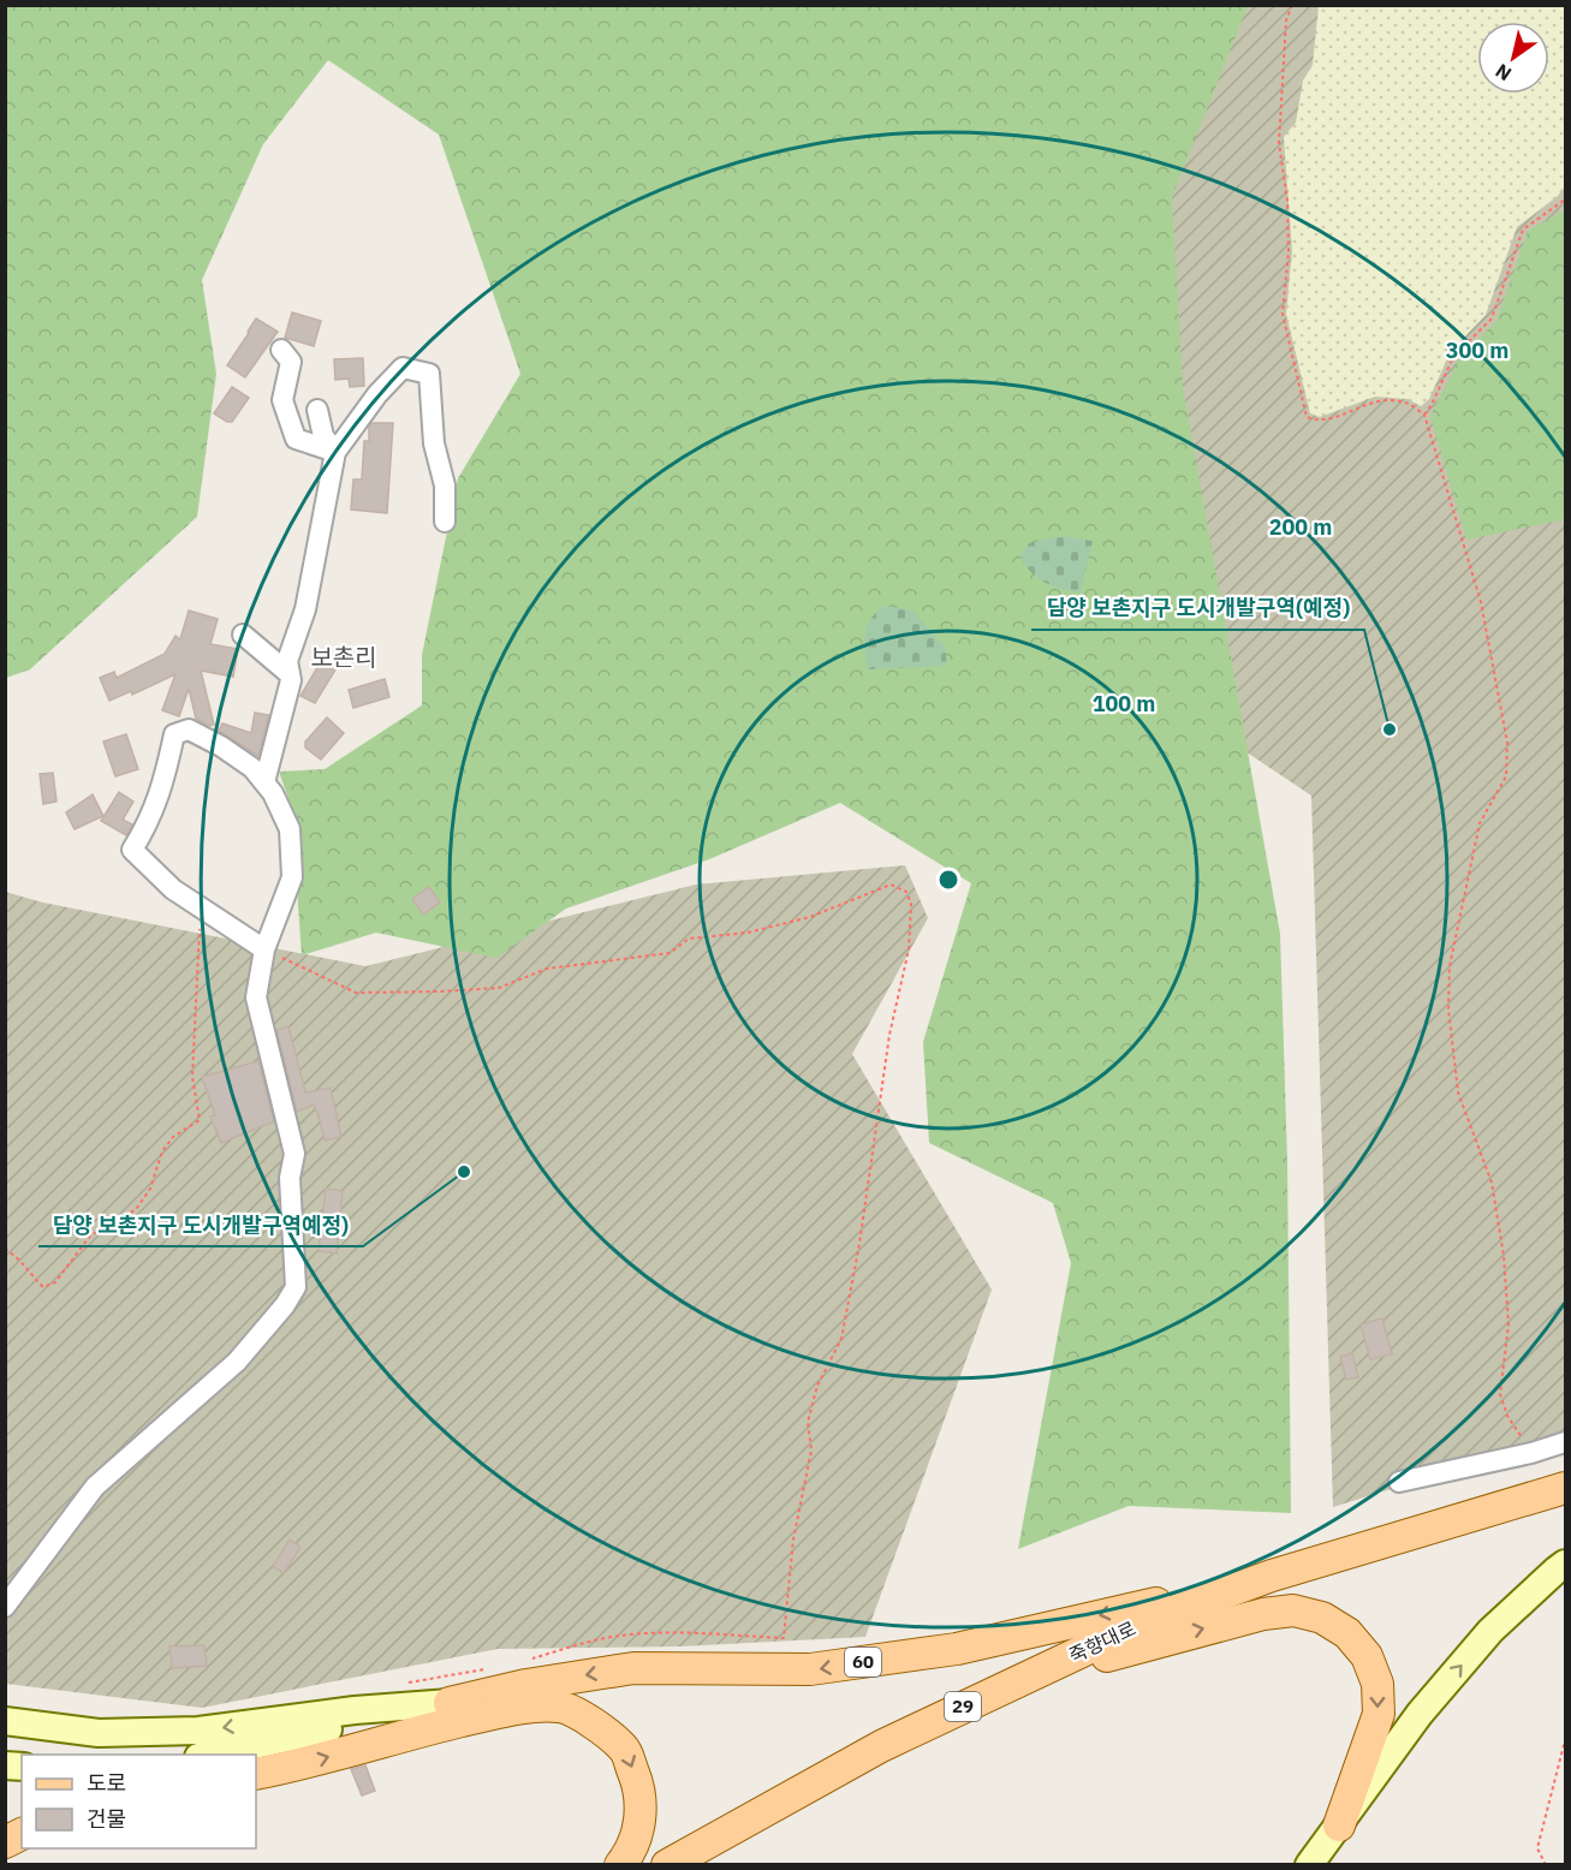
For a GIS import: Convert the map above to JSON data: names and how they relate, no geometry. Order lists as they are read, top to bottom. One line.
{"streets":{"main road":["죽향대로","60","29"]},"crossings":[["죽향대로","60"]],"districts":["보촌리"],"places":["담양 보촌지구 도시개발구역(예정)","담양 보촌지구 도시개발구역예정)"],"legend":["도로","건물"],"north":"bottom left","rings":["300 m","200 m","100 m"]}
